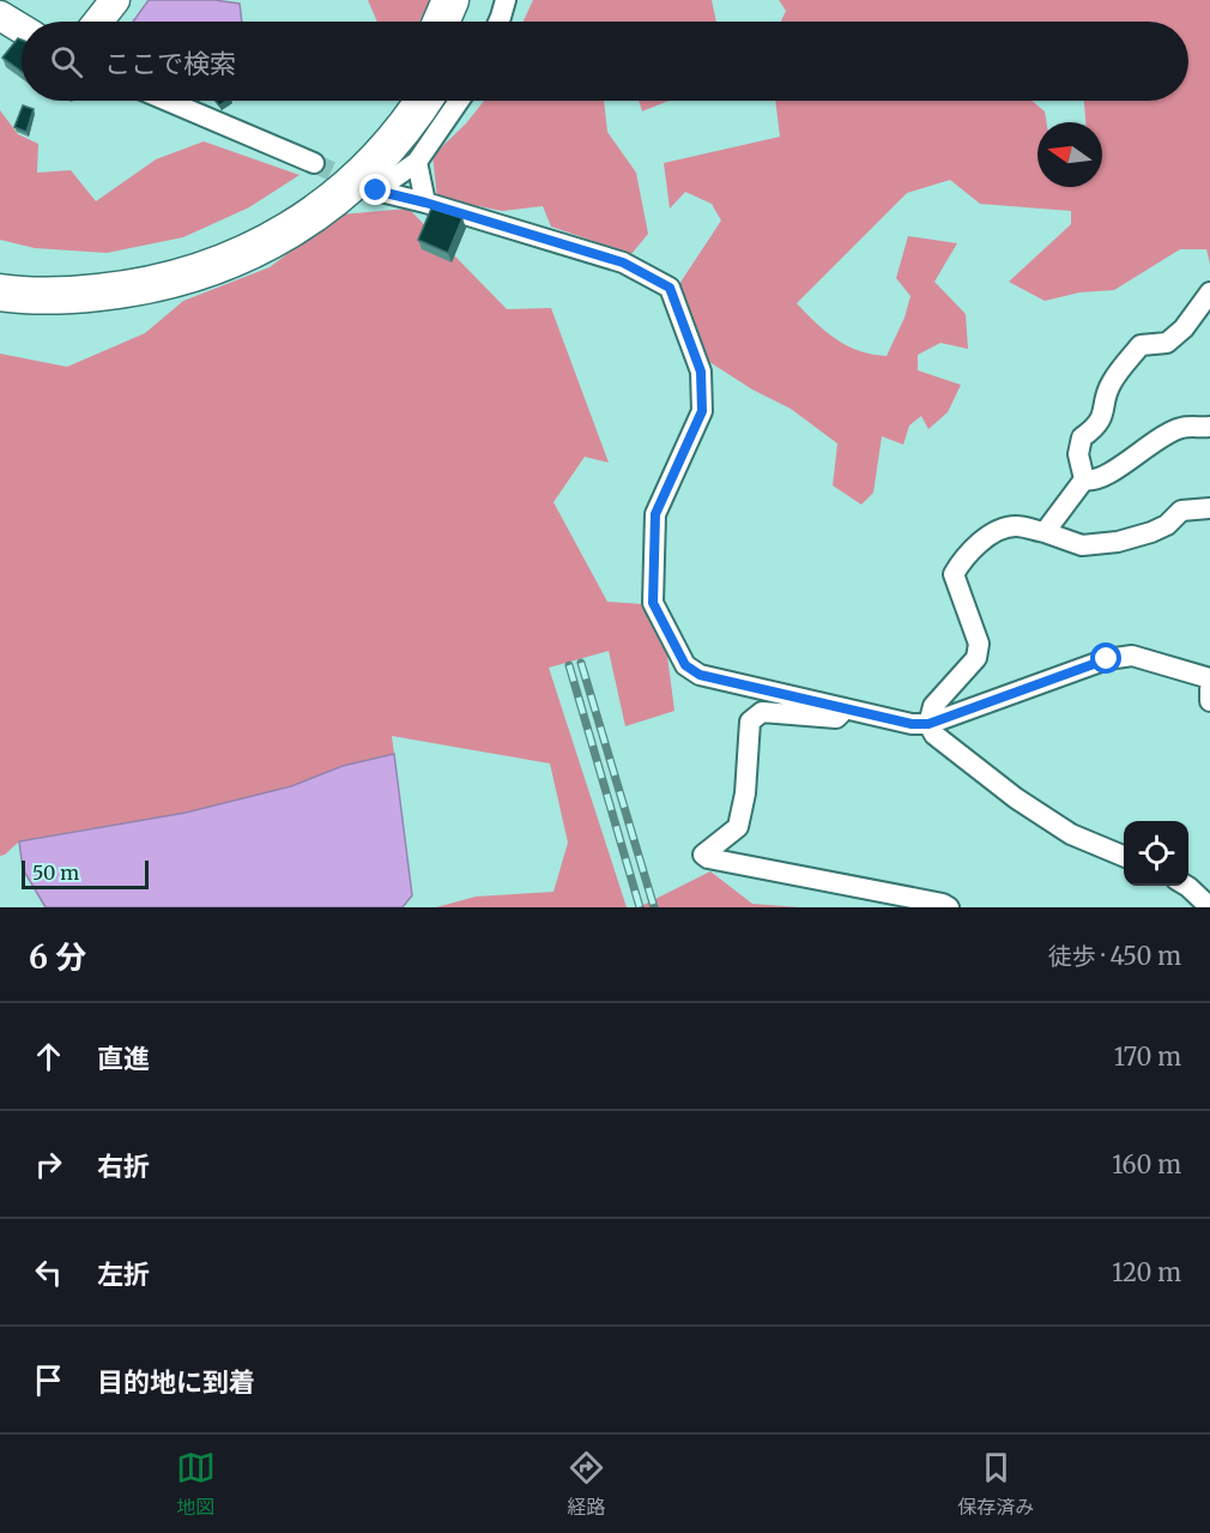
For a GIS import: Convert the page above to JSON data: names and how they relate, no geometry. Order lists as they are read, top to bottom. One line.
{"scale_bar":"50 m","north":"left","page":{"search":"ここで検索","scale":"50 m","heading":["6 分","徒歩 · 450 m"],"list":[["直進","170 m"],["右折","160 m"],["左折","120 m"],"目的地に到着"],"nav":["地図","経路","保存済み"]}}
